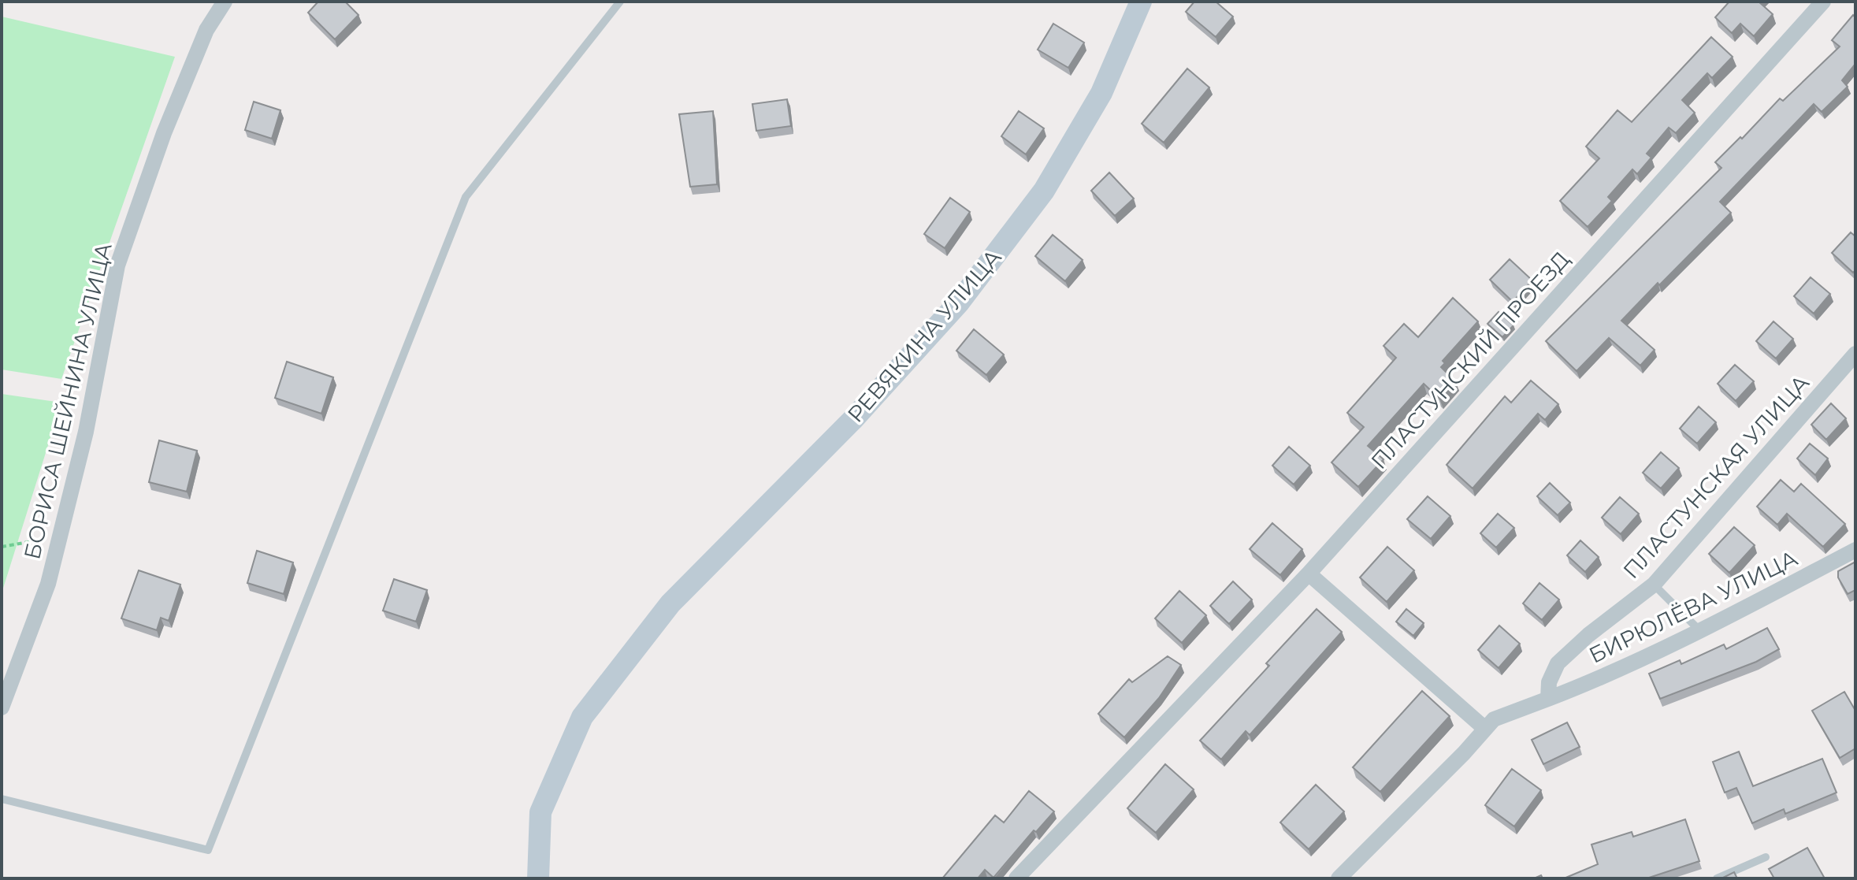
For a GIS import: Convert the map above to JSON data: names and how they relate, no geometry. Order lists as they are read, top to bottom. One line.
{"streets":{"main road":["РЕВЯКИНА УЛИЦА"],"street":["ПЛАСТУНСКИЙ ПРОЕЗД","БОРИСА ШЕЙНИНА УЛИЦА","ПЛАСТУНСКАЯ УЛИЦА","БИРЮЛЁВА УЛИЦА"]},"crossings":[["ПЛАСТУНСКАЯ УЛИЦА","БИРЮЛЁВА УЛИЦА"]]}
